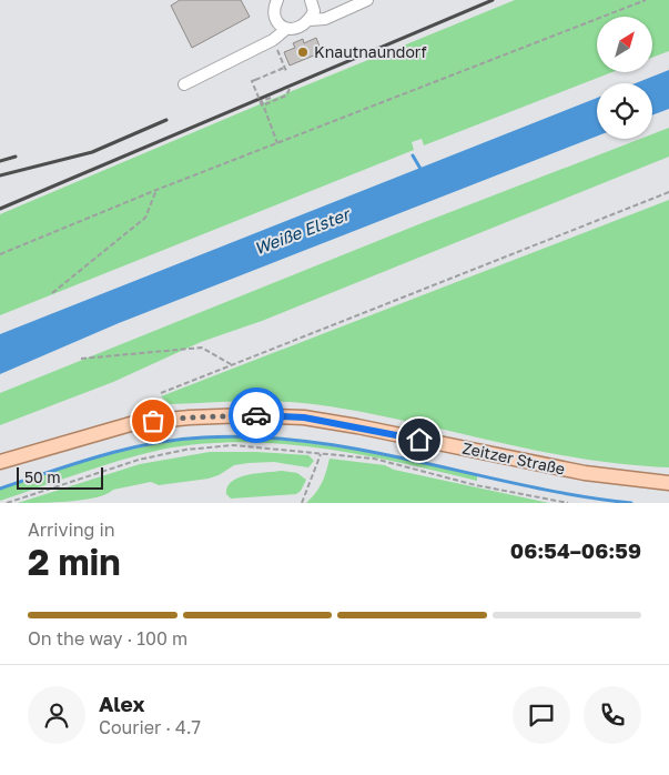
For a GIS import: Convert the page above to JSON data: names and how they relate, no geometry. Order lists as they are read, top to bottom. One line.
{"streets":{"main road":["Zeitzer Straße"]},"water":["Weiße Elster"],"places":["Knautnaundorf"],"scale_bar":"50 m","north":"top right","page":{"scale":"50 m","heading":["2 min","Arriving in","06:54–06:59"],"panel":["Alex","Courier · 4.7"],"bar":"On the way · 100 m"}}
